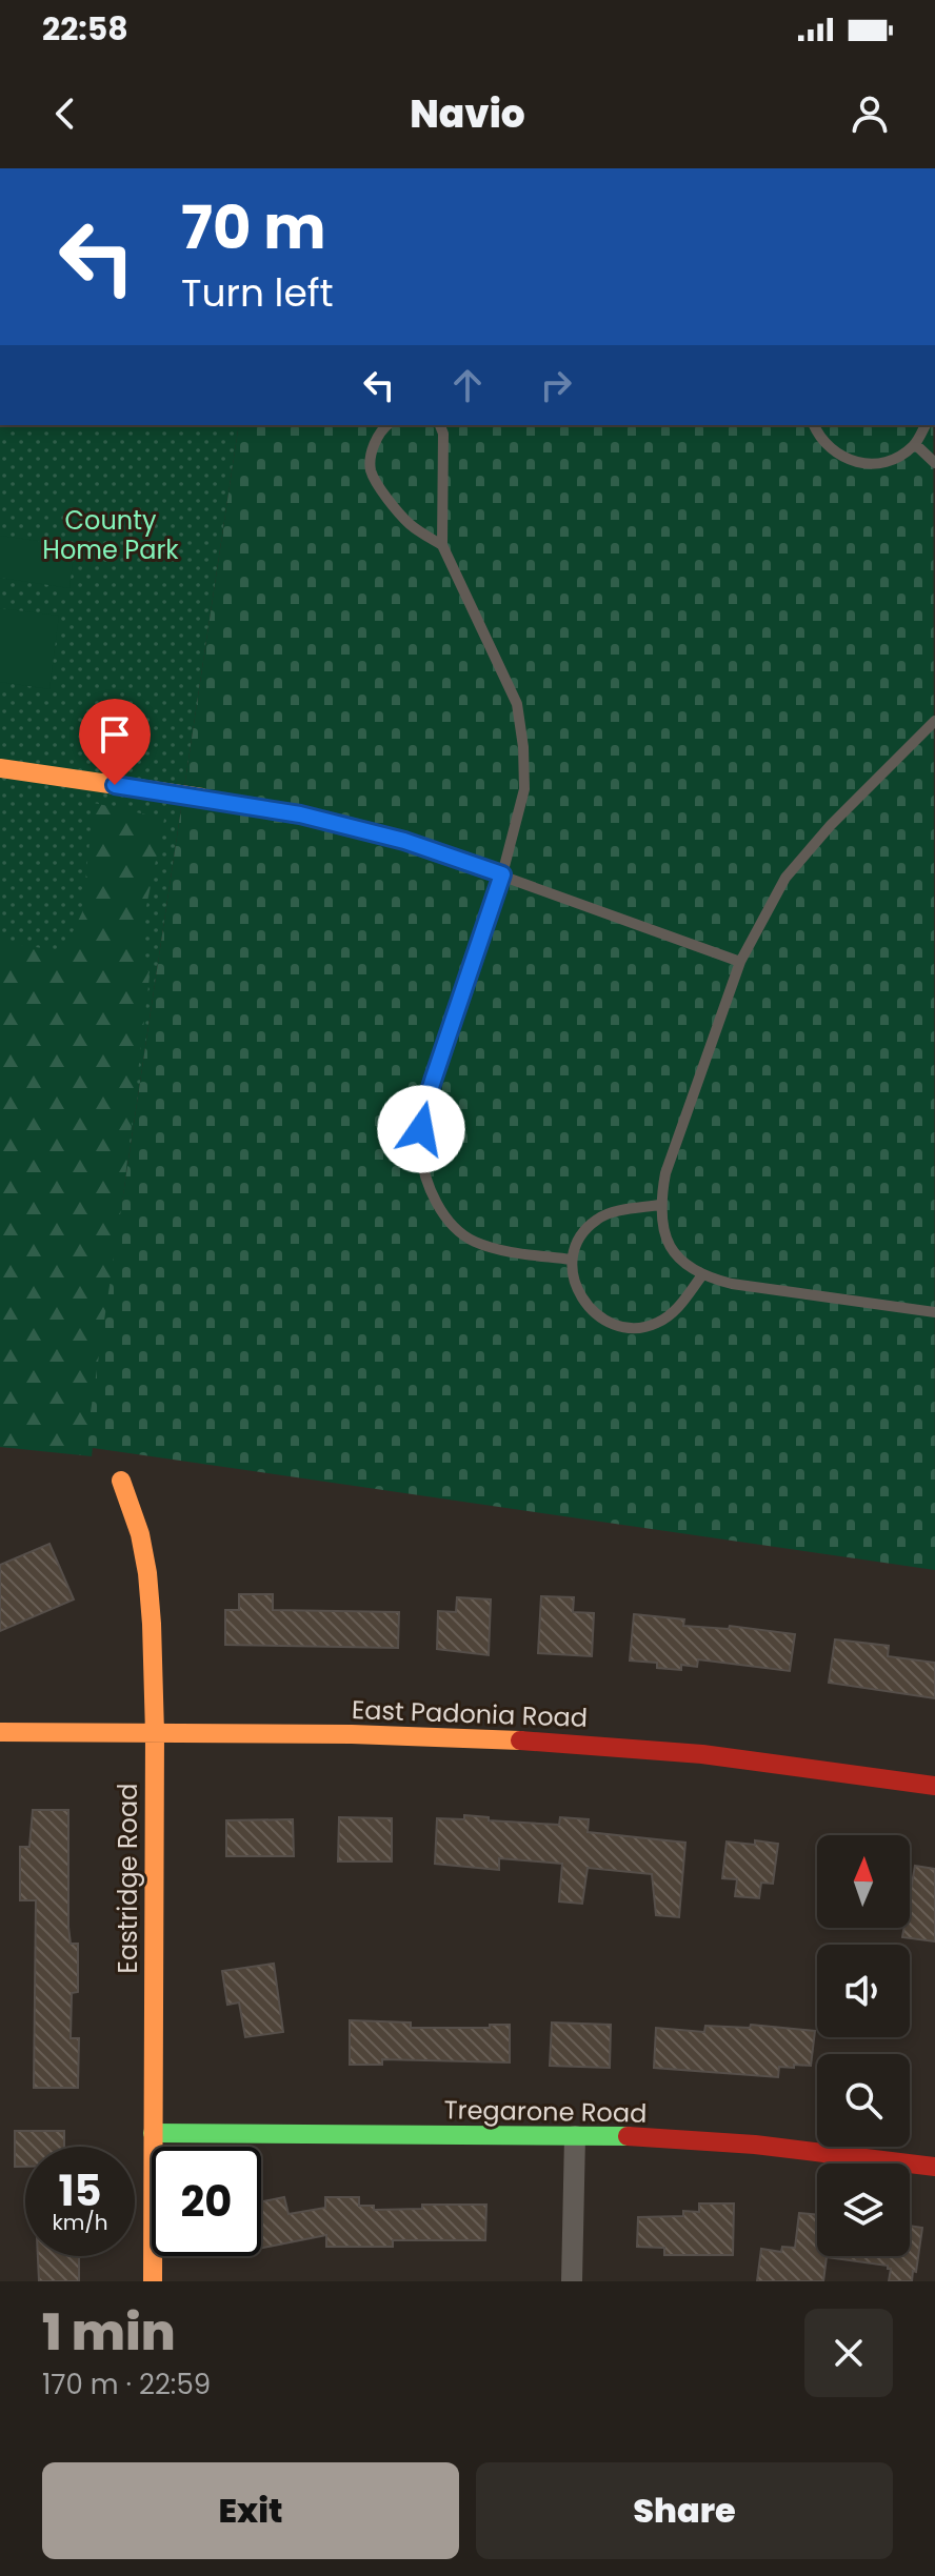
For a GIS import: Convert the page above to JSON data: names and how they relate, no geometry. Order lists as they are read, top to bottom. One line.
{"streets":{"street":["East Padonia Road","Eastridge Road","Tregarone Road"]},"crossings":[["East Padonia Road","Eastridge Road"],["Eastridge Road","Tregarone Road"]],"parks":["County Home Park"],"north":"top","page":{"status":"22:58","header":"Navio","turn":["70 m","Turn left"],"speed":"15 km/h","limit":"20","heading":["1 min","170 m · 22:59"],"buttons":["Exit","Share"]}}
